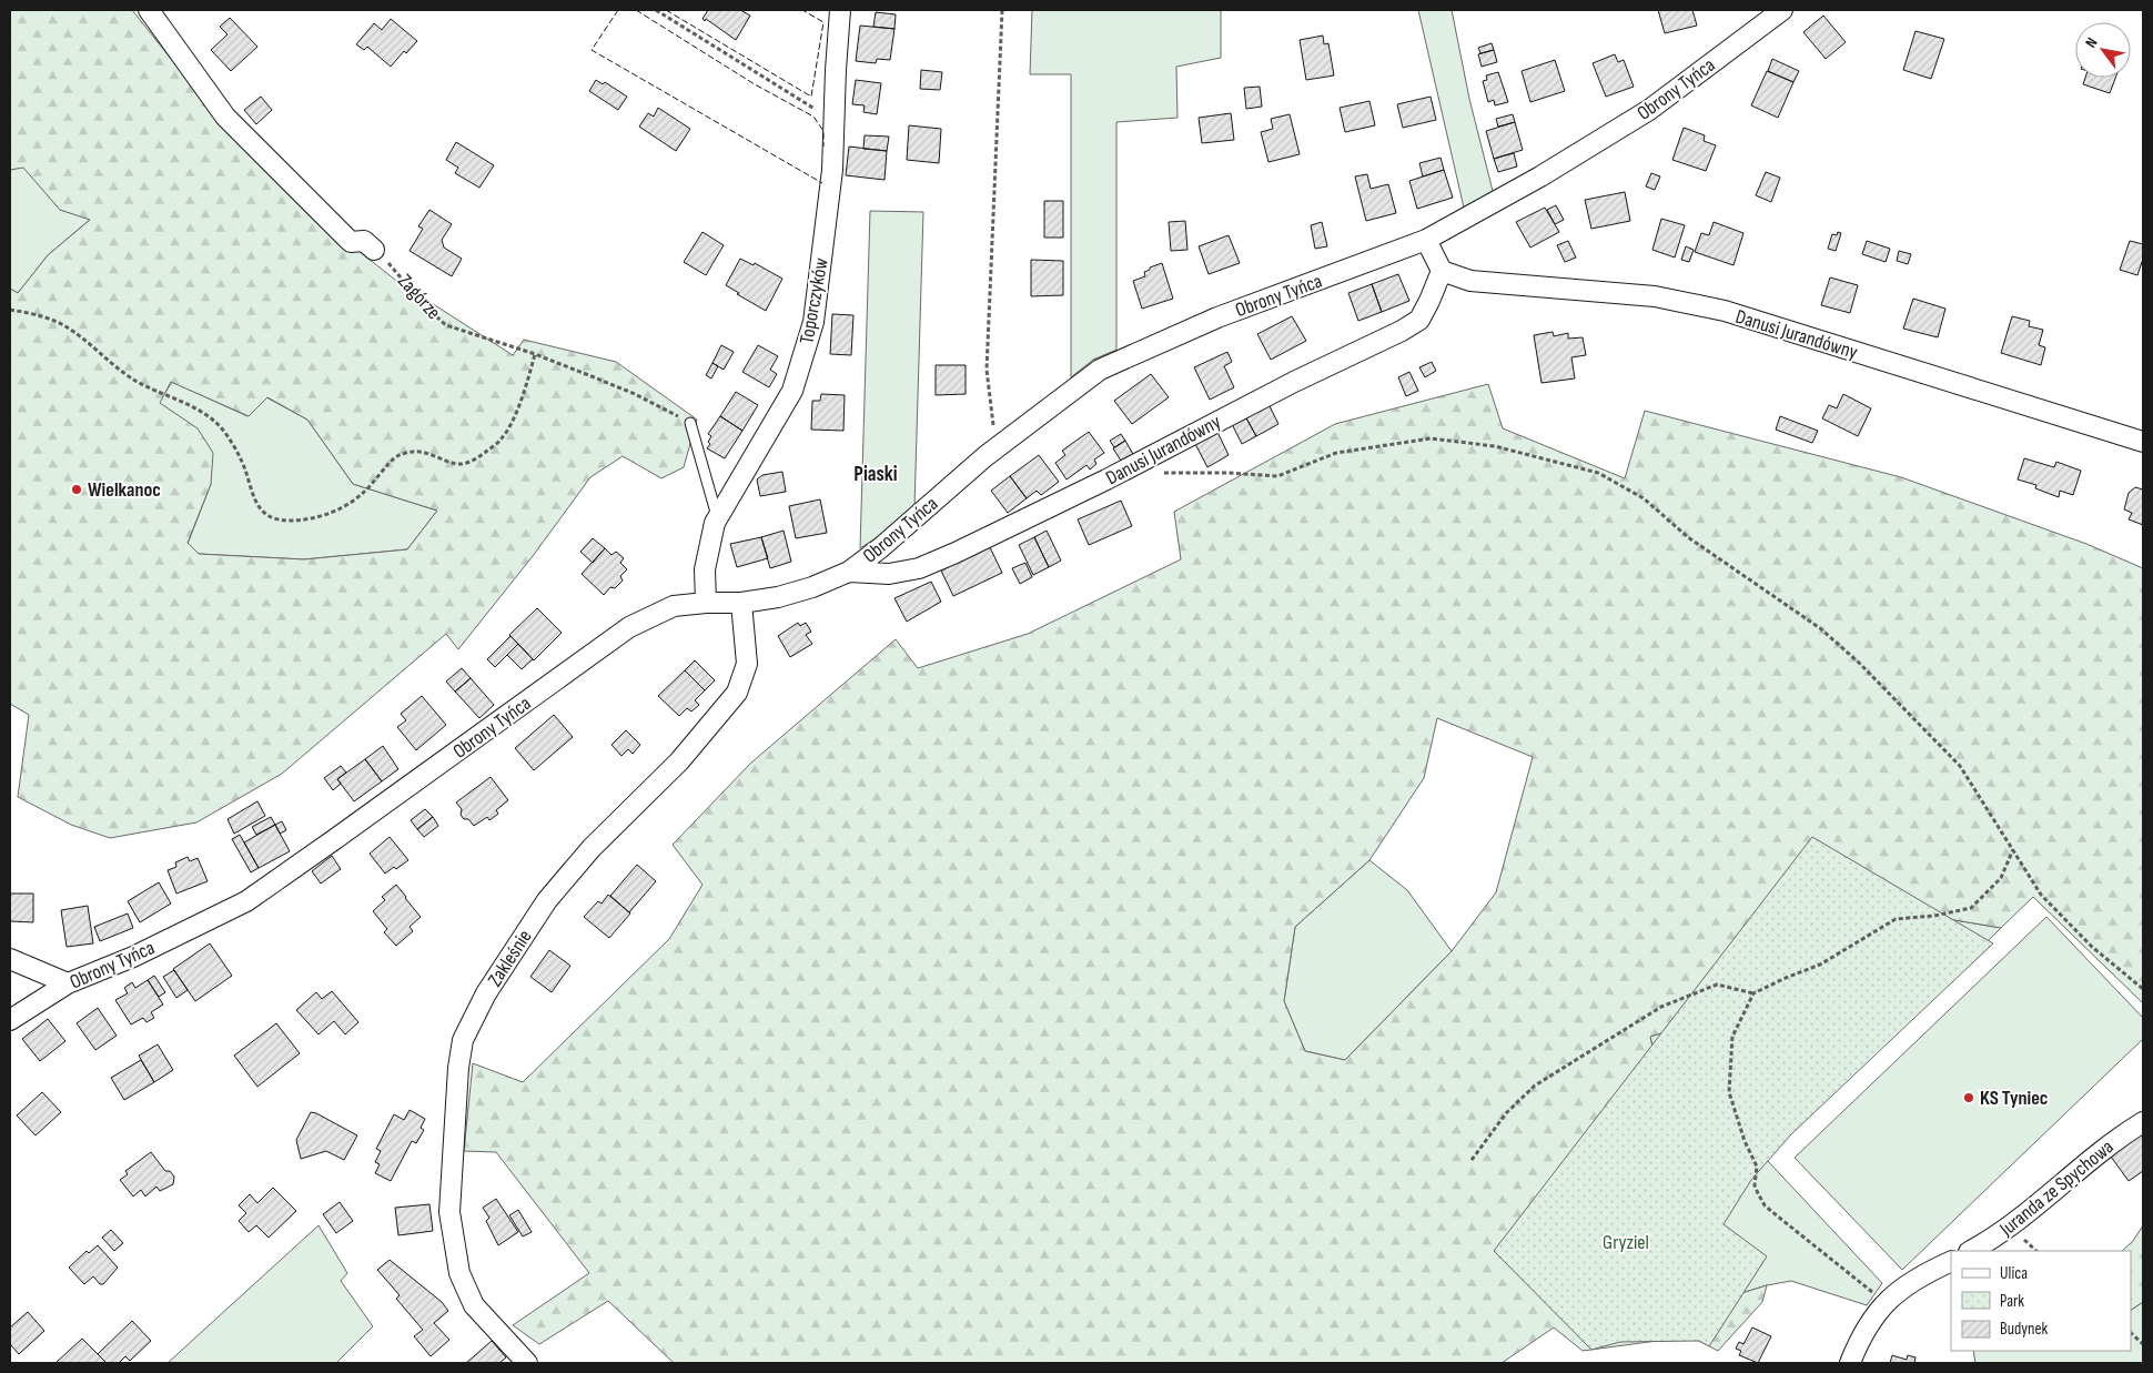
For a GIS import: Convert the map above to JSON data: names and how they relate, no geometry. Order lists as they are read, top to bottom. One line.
{"streets":{"street":["Obrony Tyńca","Toporczyków","Danusi Jurandówny","Zakleśnie","Juranda ze Spychowa"],"path":["Zagórze"]},"crossings":[["Obrony Tyńca","Toporczyków"],["Obrony Tyńca","Danusi Jurandówny"],["Obrony Tyńca","Zakleśnie"]],"districts":["Piaski"],"parks":["Gryziel"],"places":["Wielkanoc","KS Tyniec"],"legend":["Ulica","Park","Budynek"],"north":"top left"}
